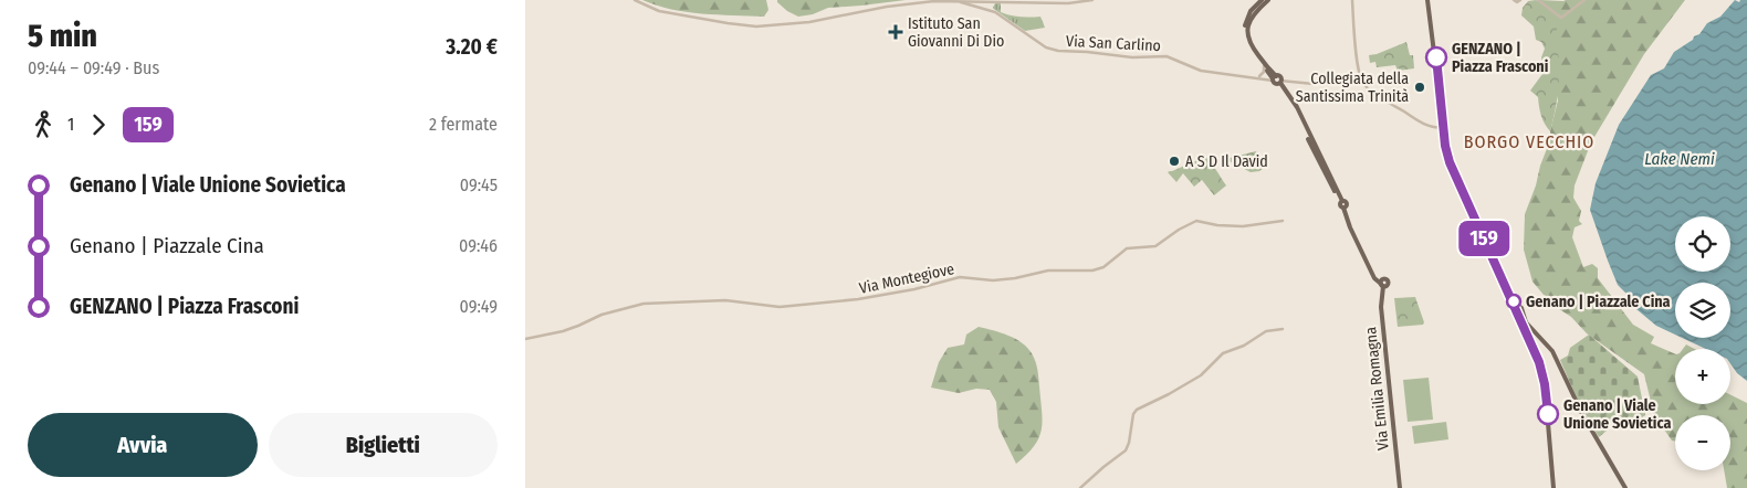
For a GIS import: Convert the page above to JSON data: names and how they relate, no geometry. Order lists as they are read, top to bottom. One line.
{"streets":{"main road":["Via Emilia Romagna"],"street":["Via San Carlino","Via Montegiove"]},"districts":["BORGO VECCHIO"],"water":["Lake Nemi"],"places":{"health":["Istituto San Giovanni Di Dio"],"other":["GENZANO | Piazza Frasconi","Collegiata della Santissima Trinità","A S D Il David","Genano | Piazzale Cina","Genano | Viale Unione Sovietica"]},"lines":["bus line 159"],"page":{"heading":["5 min","09:44 – 09:49 · Bus","3.20 €"],"on_map":"159","legs":["1","159","2 fermate"],"list":[{"name":"Genano | Viale Unione Sovietica","value":"09:45"},{"name":"Genano | Piazzale Cina","value":"09:46"},{"name":"GENZANO | Piazza Frasconi","value":"09:49"}],"map_buttons":["+","−"],"buttons":["Avvia","Biglietti"]}}
